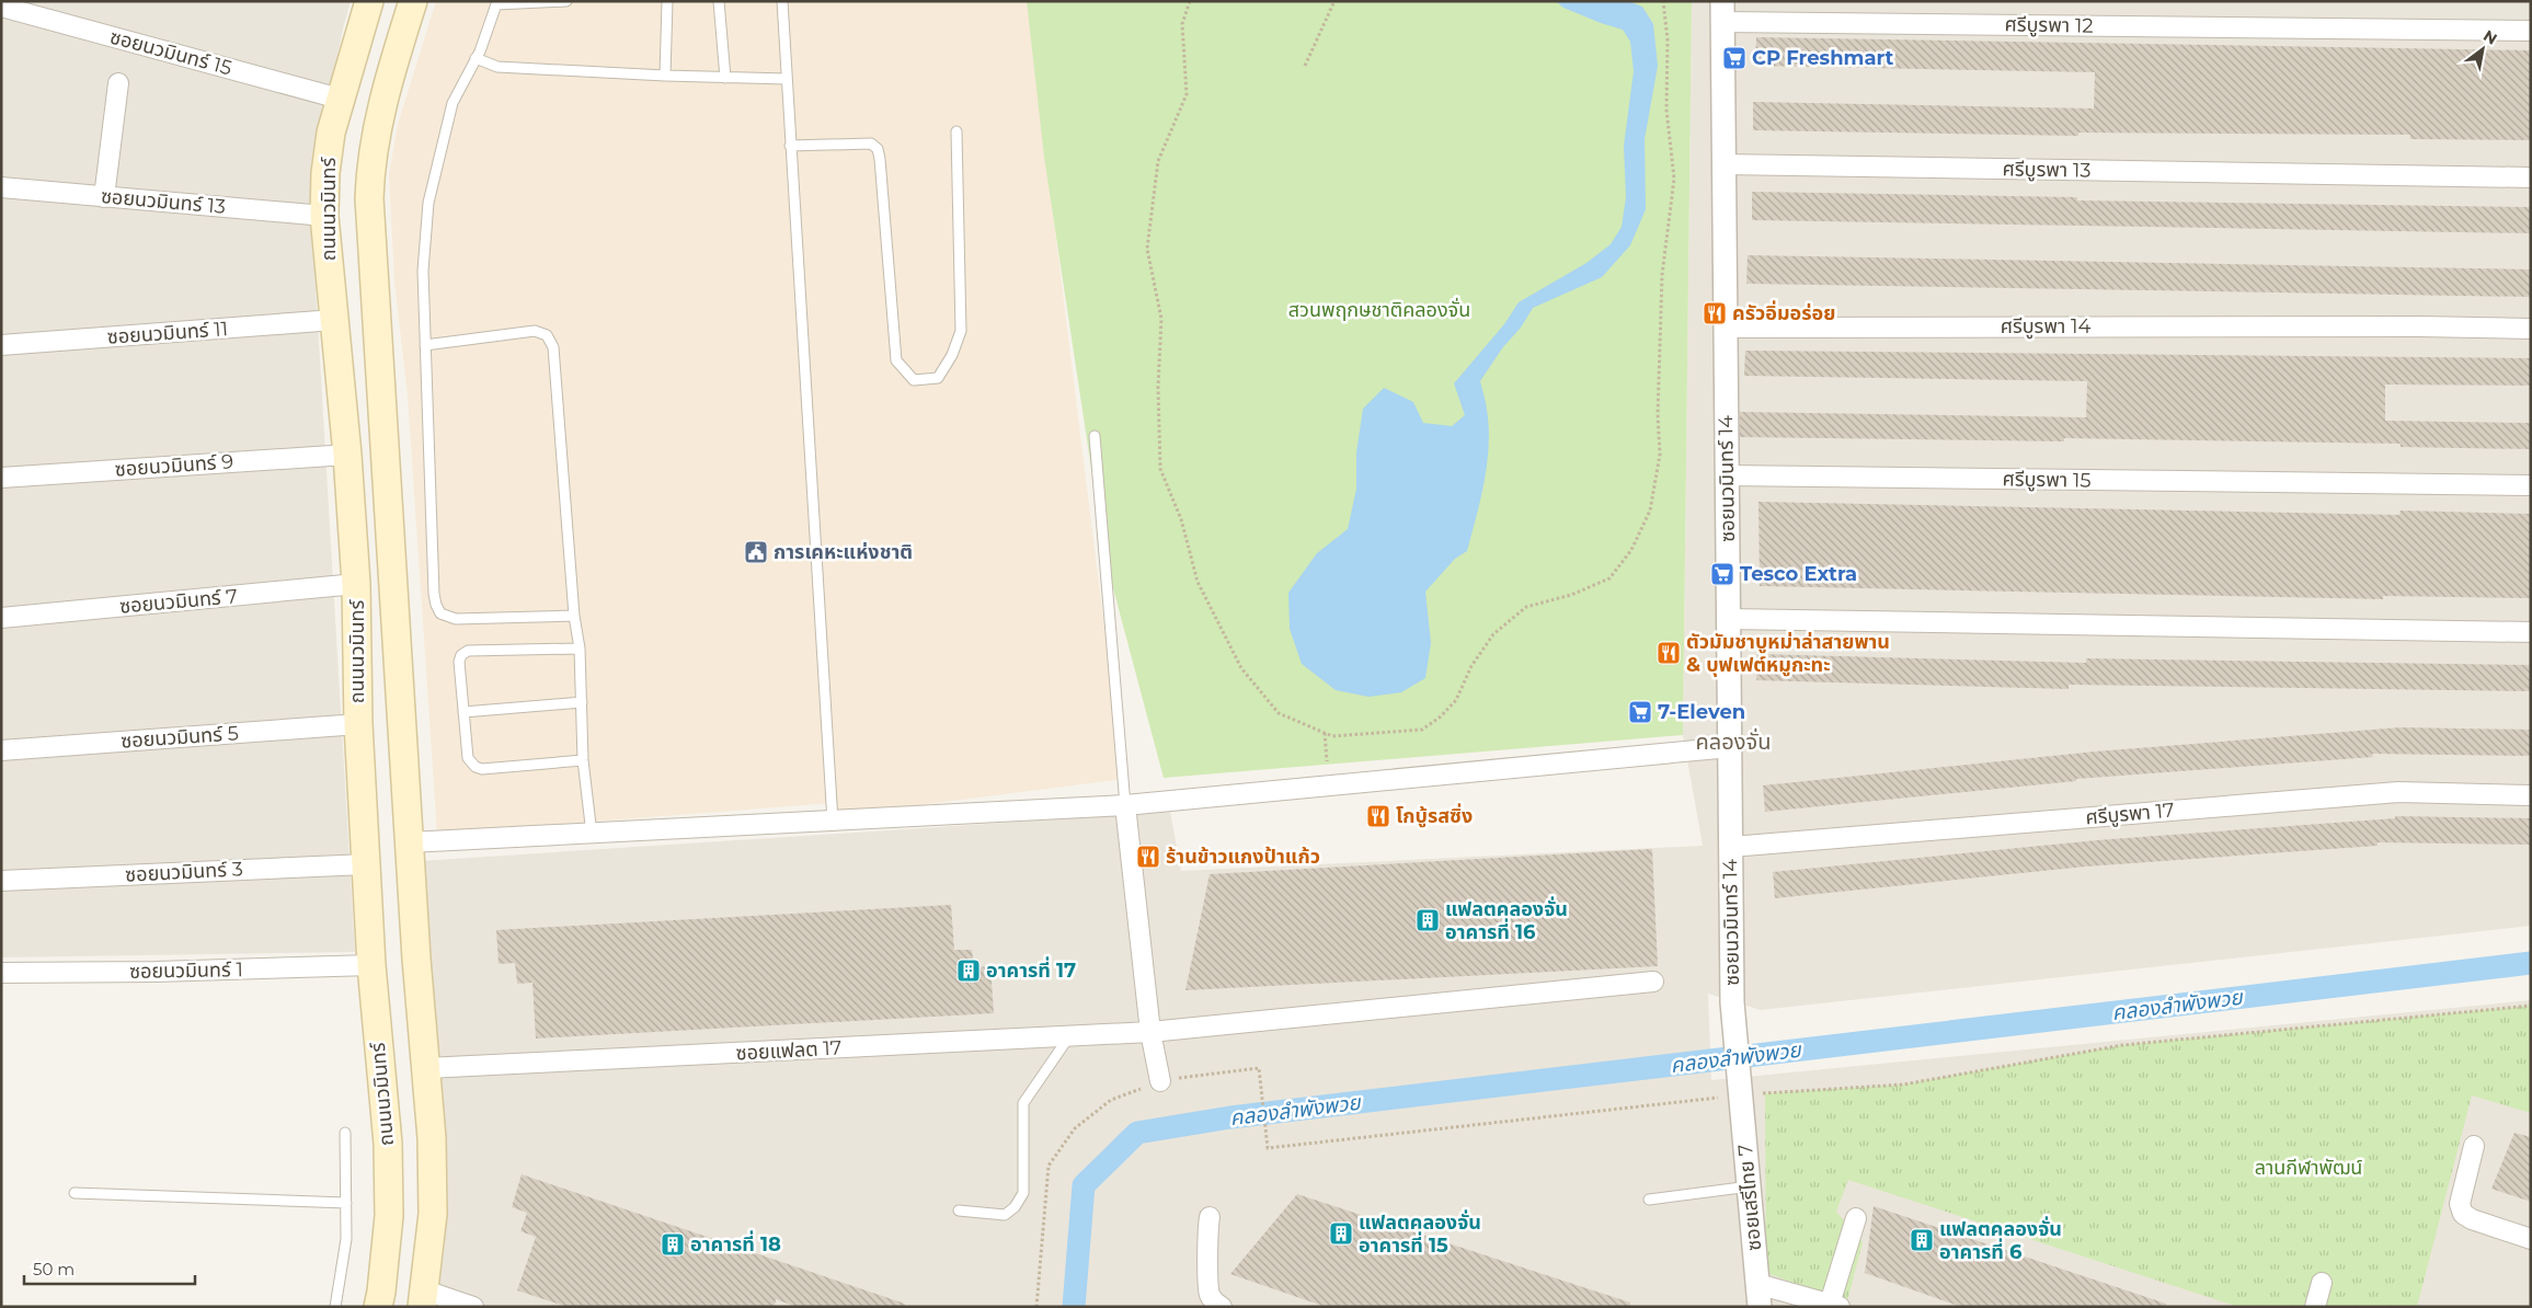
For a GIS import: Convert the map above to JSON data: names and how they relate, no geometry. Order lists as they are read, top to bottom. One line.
{"streets":{"main road":["ถนนนวมินทร์"],"street":["ศรีบูรพา 12","ซอยนวมินทร์ 15","ศรีบูรพา 13","ซอยนวมินทร์ 13","ศรีบูรพา 14","ซอยนวมินทร์ 11","ซอยนวมินทร์ 9","ซอยนวมินทร์ 14","ศรีบูรพา 15","ซอยนวมินทร์ 7","ซอยนวมินทร์ 5","ศรีบูรพา 17","ซอยนวมินทร์ 3","ซอยนวมินทร์ 1","ซอยแฟลต 17","ซอยเสรีไทย 7"]},"crossings":[["ศรีบูรพา 12","ซอยนวมินทร์ 14"],["ซอยนวมินทร์ 15","ถนนนวมินทร์"],["ศรีบูรพา 13","ซอยนวมินทร์ 14"],["ซอยนวมินทร์ 13","ถนนนวมินทร์"],["ถนนนวมินทร์","ซอยนวมินทร์ 11"],["ถนนนวมินทร์","ซอยนวมินทร์ 9"],["ถนนนวมินทร์","ซอยนวมินทร์ 7"],["ถนนนวมินทร์","ซอยนวมินทร์ 5"],["ถนนนวมินทร์","ซอยนวมินทร์ 3"],["ถนนนวมินทร์","ซอยนวมินทร์ 1"],["ถนนนวมินทร์","ซอยแฟลต 17"],["ศรีบูรพา 14","ซอยนวมินทร์ 14"],["ซอยนวมินทร์ 14","ศรีบูรพา 15"],["ซอยนวมินทร์ 14","ศรีบูรพา 17"],["ซอยนวมินทร์ 14","ซอยเสรีไทย 7"]],"districts":["คลองจั่น"],"water":["คลองลำพังพวย"],"parks":["สวนพฤกษชาติคลองจั่น","ลานกีฬาพัฒน์"],"places":{"supermarket":["CP Freshmart","Tesco Extra","7-Eleven"],"restaurant":["ครัวอิ่มอร่อย","ตัวมัมชาบูหม่าล่าสายพาน & บุฟเฟต์หมูกะทะ","โกบู้รสซิ่ง","ร้านข้าวแกงป้าแก้ว"],"public building":["การเคหะแห่งชาติ"],"building":["แฟลตคลองจั่น อาคารที่ 16","อาคารที่ 17","แฟลตคลองจั่น อาคารที่ 15","แฟลตคลองจั่น อาคารที่ 6","อาคารที่ 18"]},"scale_bar":"50 m","north":"top right"}
